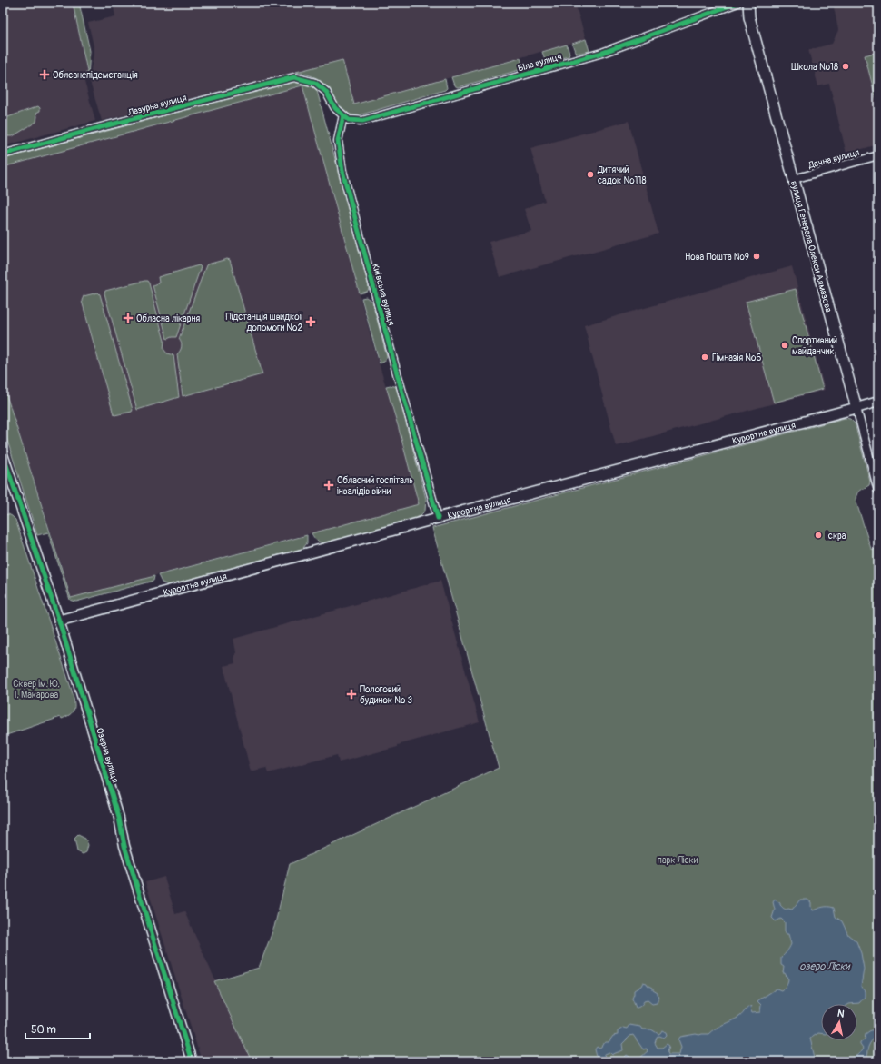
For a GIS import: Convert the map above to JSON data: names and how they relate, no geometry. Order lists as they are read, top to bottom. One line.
{"streets":{"main road":["вулиця Генерала Олекси Алмазова","Курортна вулиця"],"street":["Біла вулиця","Лазурна вулиця","Дачна вулиця","Київська вулиця","Озерна вулиця"]},"crossings":[["Біла вулиця","Лазурна вулиця"],["Біла вулиця","Київська вулиця"],["Лазурна вулиця","Київська вулиця"],["Дачна вулиця","вулиця Генерала Олекси Алмазова"],["вулиця Генерала Олекси Алмазова","Курортна вулиця"],["Київська вулиця","Курортна вулиця"],["Курортна вулиця","Озерна вулиця"]],"water":["озеро Ліски"],"parks":["Сквер ім. Ю. І. Макарова","парк Ліски"],"places":{"other":["Школа №18","Дитячий садок №118","Нова Пошта №9","Спортивний майданчик","Гімназія №6","Іскра"],"health":["Облсанепідемстанція","Обласна лікарня","Підстанція швидкої допомоги №2","Обласний госпіталь інвалідів війни","Пологовий будинок № 3"]},"scale_bar":"50 m","north":"top"}
